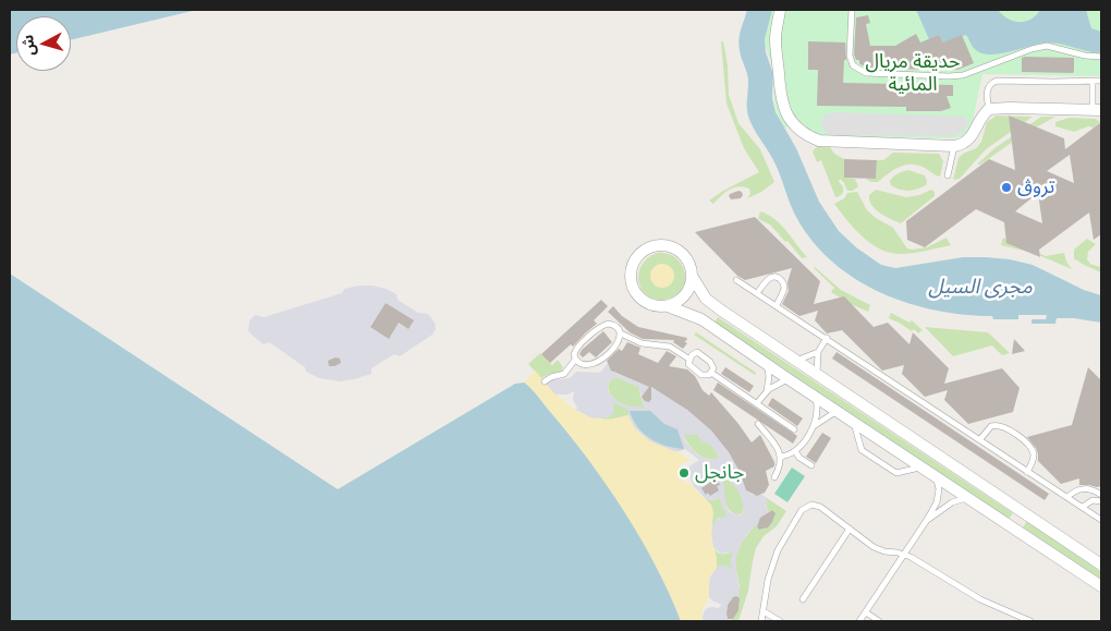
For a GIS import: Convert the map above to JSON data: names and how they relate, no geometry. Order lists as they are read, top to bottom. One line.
{"water":["مجرى السيل"],"parks":["حديقة مريال المائية"],"places":["تروڨ","جانجل"],"north":"left"}
